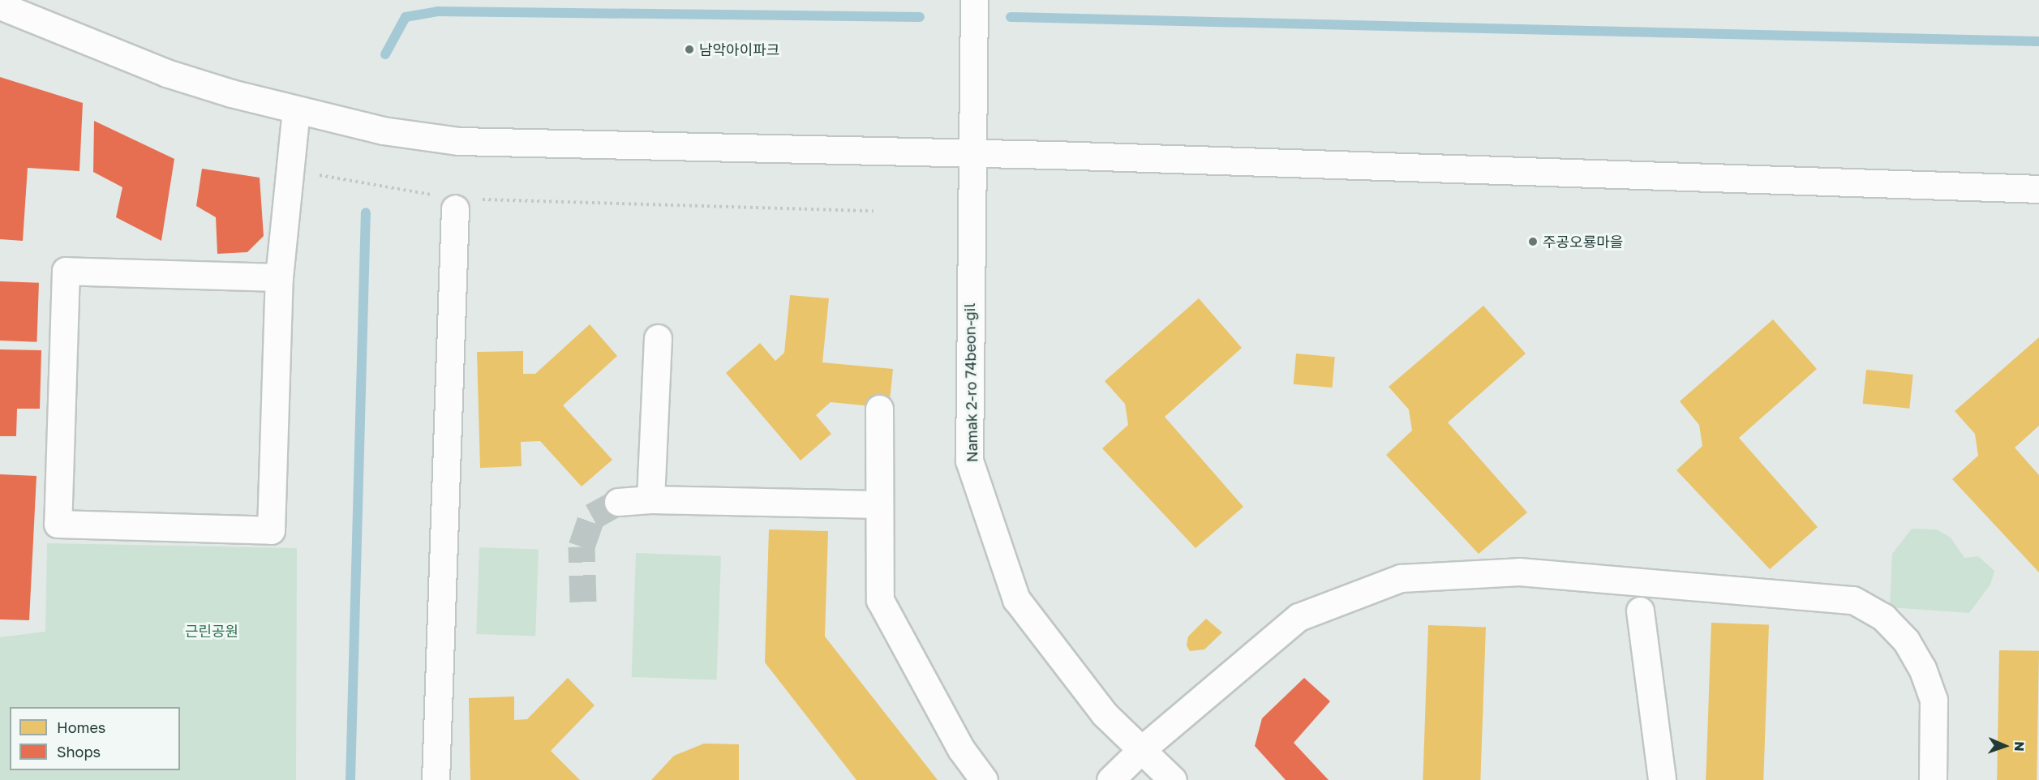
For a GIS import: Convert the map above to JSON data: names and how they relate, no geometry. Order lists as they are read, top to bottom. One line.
{"streets":{"street":["Namak 2-ro 74beon-gil"]},"parks":["근린공원"],"places":["남악아이파크","주공오룡마을"],"legend":["Homes","Shops"],"north":"right"}
